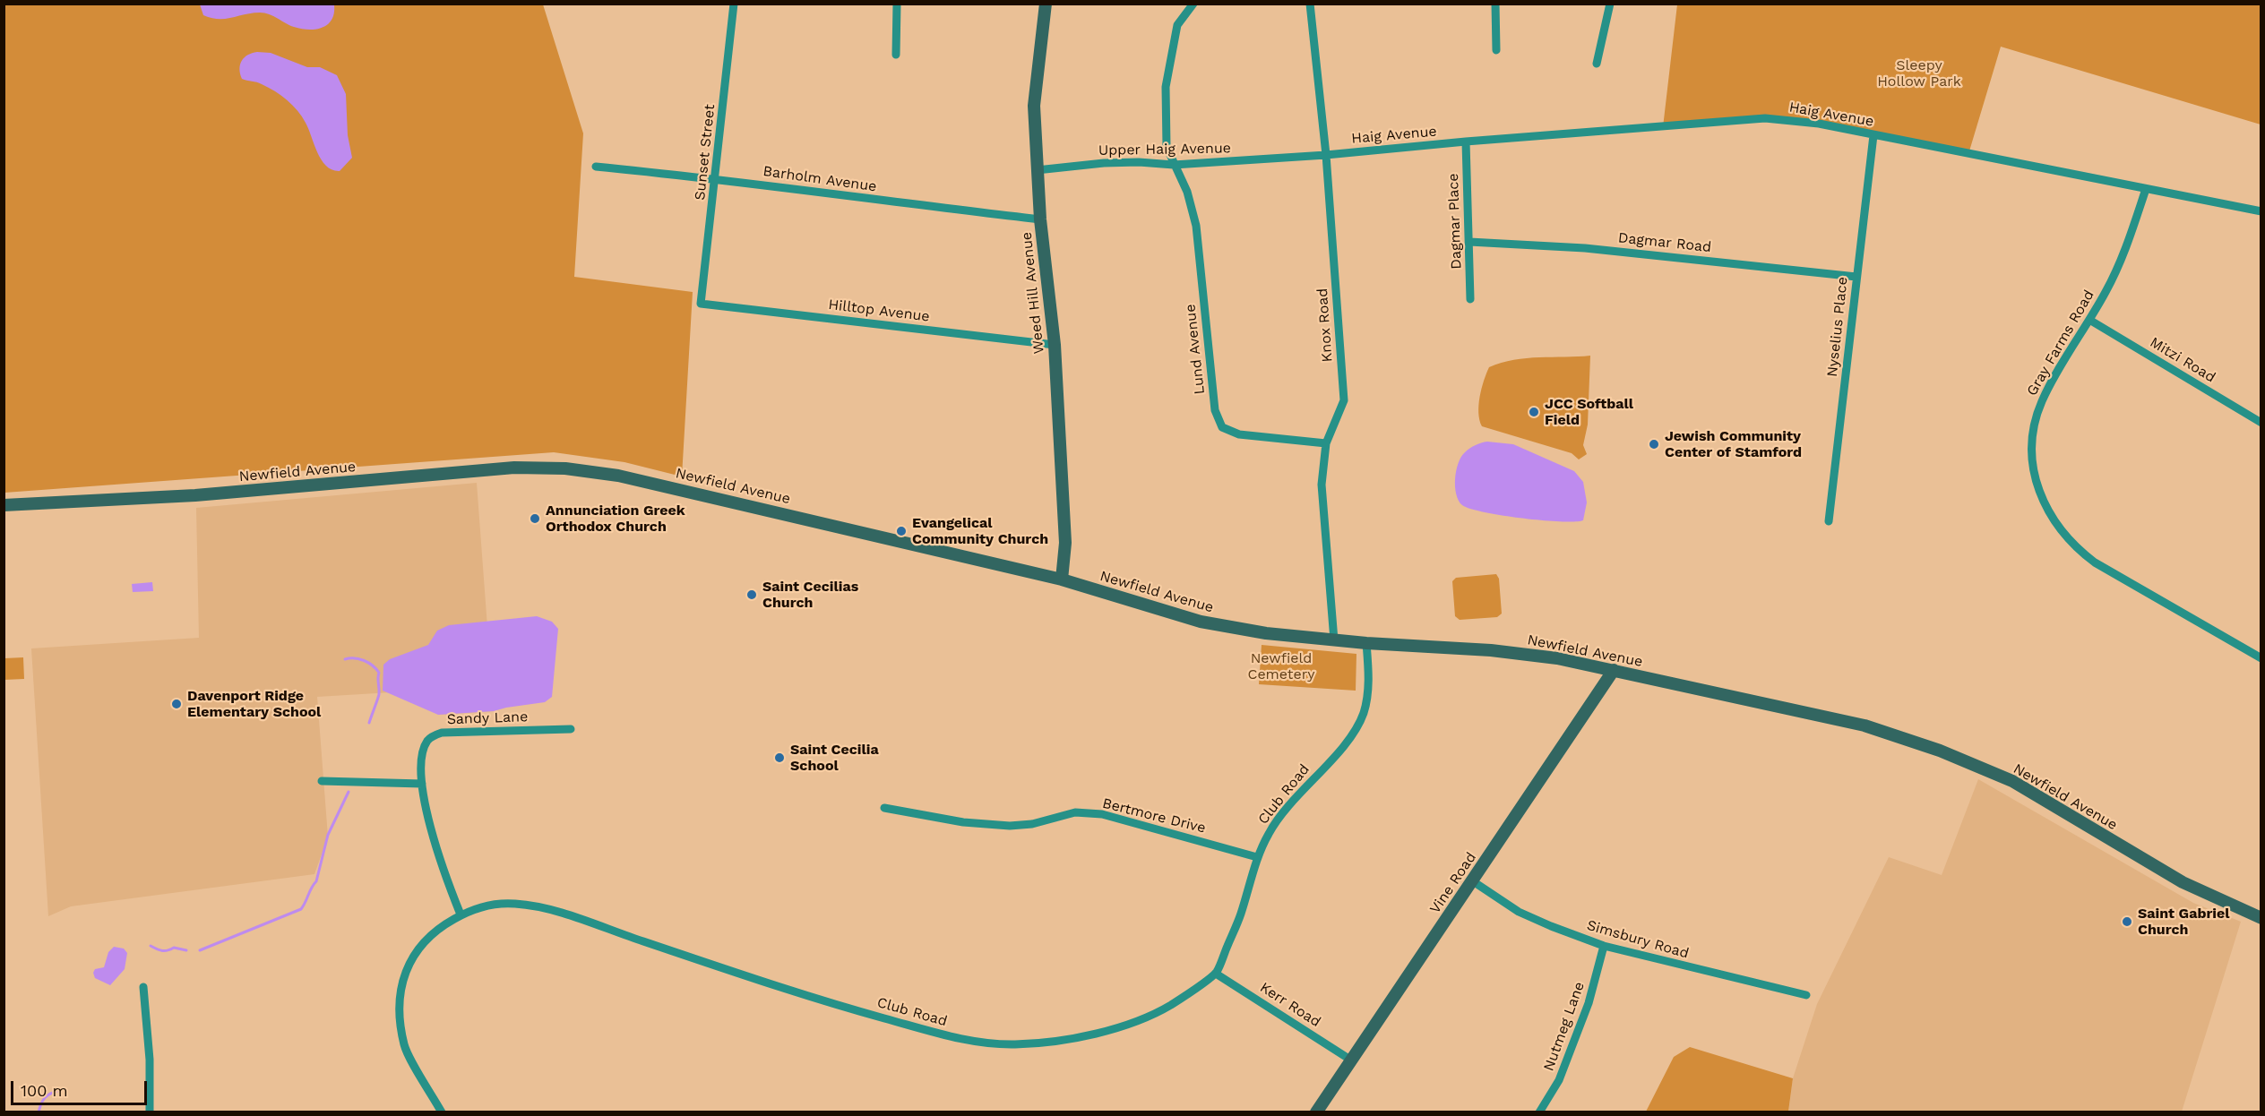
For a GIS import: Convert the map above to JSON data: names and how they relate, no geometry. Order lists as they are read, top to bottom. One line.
{"streets":{"main road":["Weed Hill Avenue","Newfield Avenue","Vine Road"],"street":["Haig Avenue","Upper Haig Avenue","Sunset Street","Barholm Avenue","Dagmar Place","Dagmar Road","Hilltop Avenue","Knox Road","Nyselius Place","Gray Farms Road","Lund Avenue","Mitzi Road","Sandy Lane","Club Road","Bertmore Drive","Simsbury Road","Kerr Road","Nutmeg Lane"]},"crossings":[["Haig Avenue","Upper Haig Avenue"],["Haig Avenue","Dagmar Place"],["Haig Avenue","Knox Road"],["Haig Avenue","Nyselius Place"],["Haig Avenue","Gray Farms Road"],["Upper Haig Avenue","Weed Hill Avenue"],["Upper Haig Avenue","Knox Road"],["Upper Haig Avenue","Lund Avenue"],["Sunset Street","Barholm Avenue"],["Sunset Street","Hilltop Avenue"],["Barholm Avenue","Weed Hill Avenue"],["Dagmar Place","Dagmar Road"],["Dagmar Road","Nyselius Place"],["Weed Hill Avenue","Hilltop Avenue"],["Weed Hill Avenue","Newfield Avenue"],["Knox Road","Lund Avenue"],["Knox Road","Newfield Avenue"],["Gray Farms Road","Mitzi Road"],["Newfield Avenue","Club Road"],["Newfield Avenue","Vine Road"],["Sandy Lane","Club Road"],["Club Road","Bertmore Drive"],["Club Road","Kerr Road"],["Vine Road","Simsbury Road"],["Vine Road","Kerr Road"],["Simsbury Road","Nutmeg Lane"]],"parks":["Sleepy Hollow Park","Newfield Cemetery"],"places":["JCC Softball Field","Jewish Community Center of Stamford","Annunciation Greek Orthodox Church","Evangelical Community Church","Saint Cecilias Church","Davenport Ridge Elementary School","Saint Cecilia School","Saint Gabriel Church"],"scale_bar":"100 m"}
